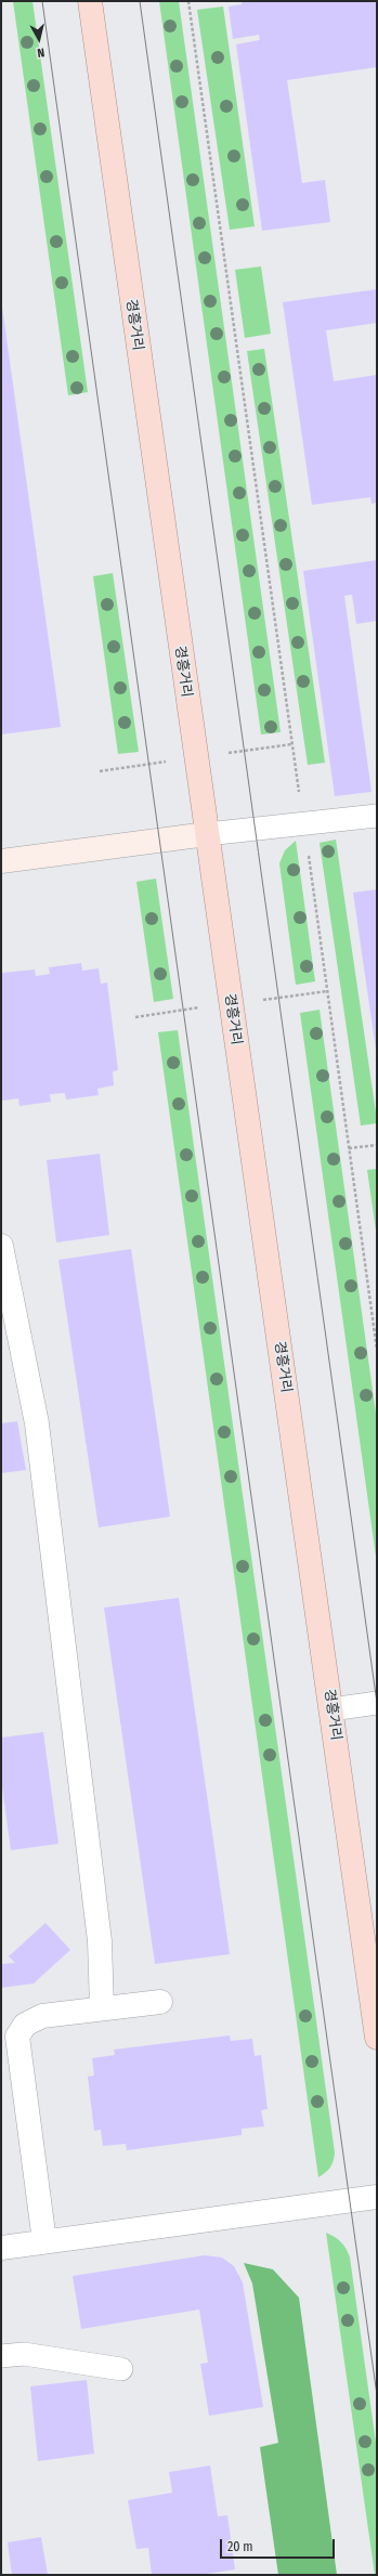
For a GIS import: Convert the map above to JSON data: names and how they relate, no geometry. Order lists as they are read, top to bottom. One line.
{"streets":{"main road":["경흥거리"]},"scale_bar":"20 m","north":"bottom"}
